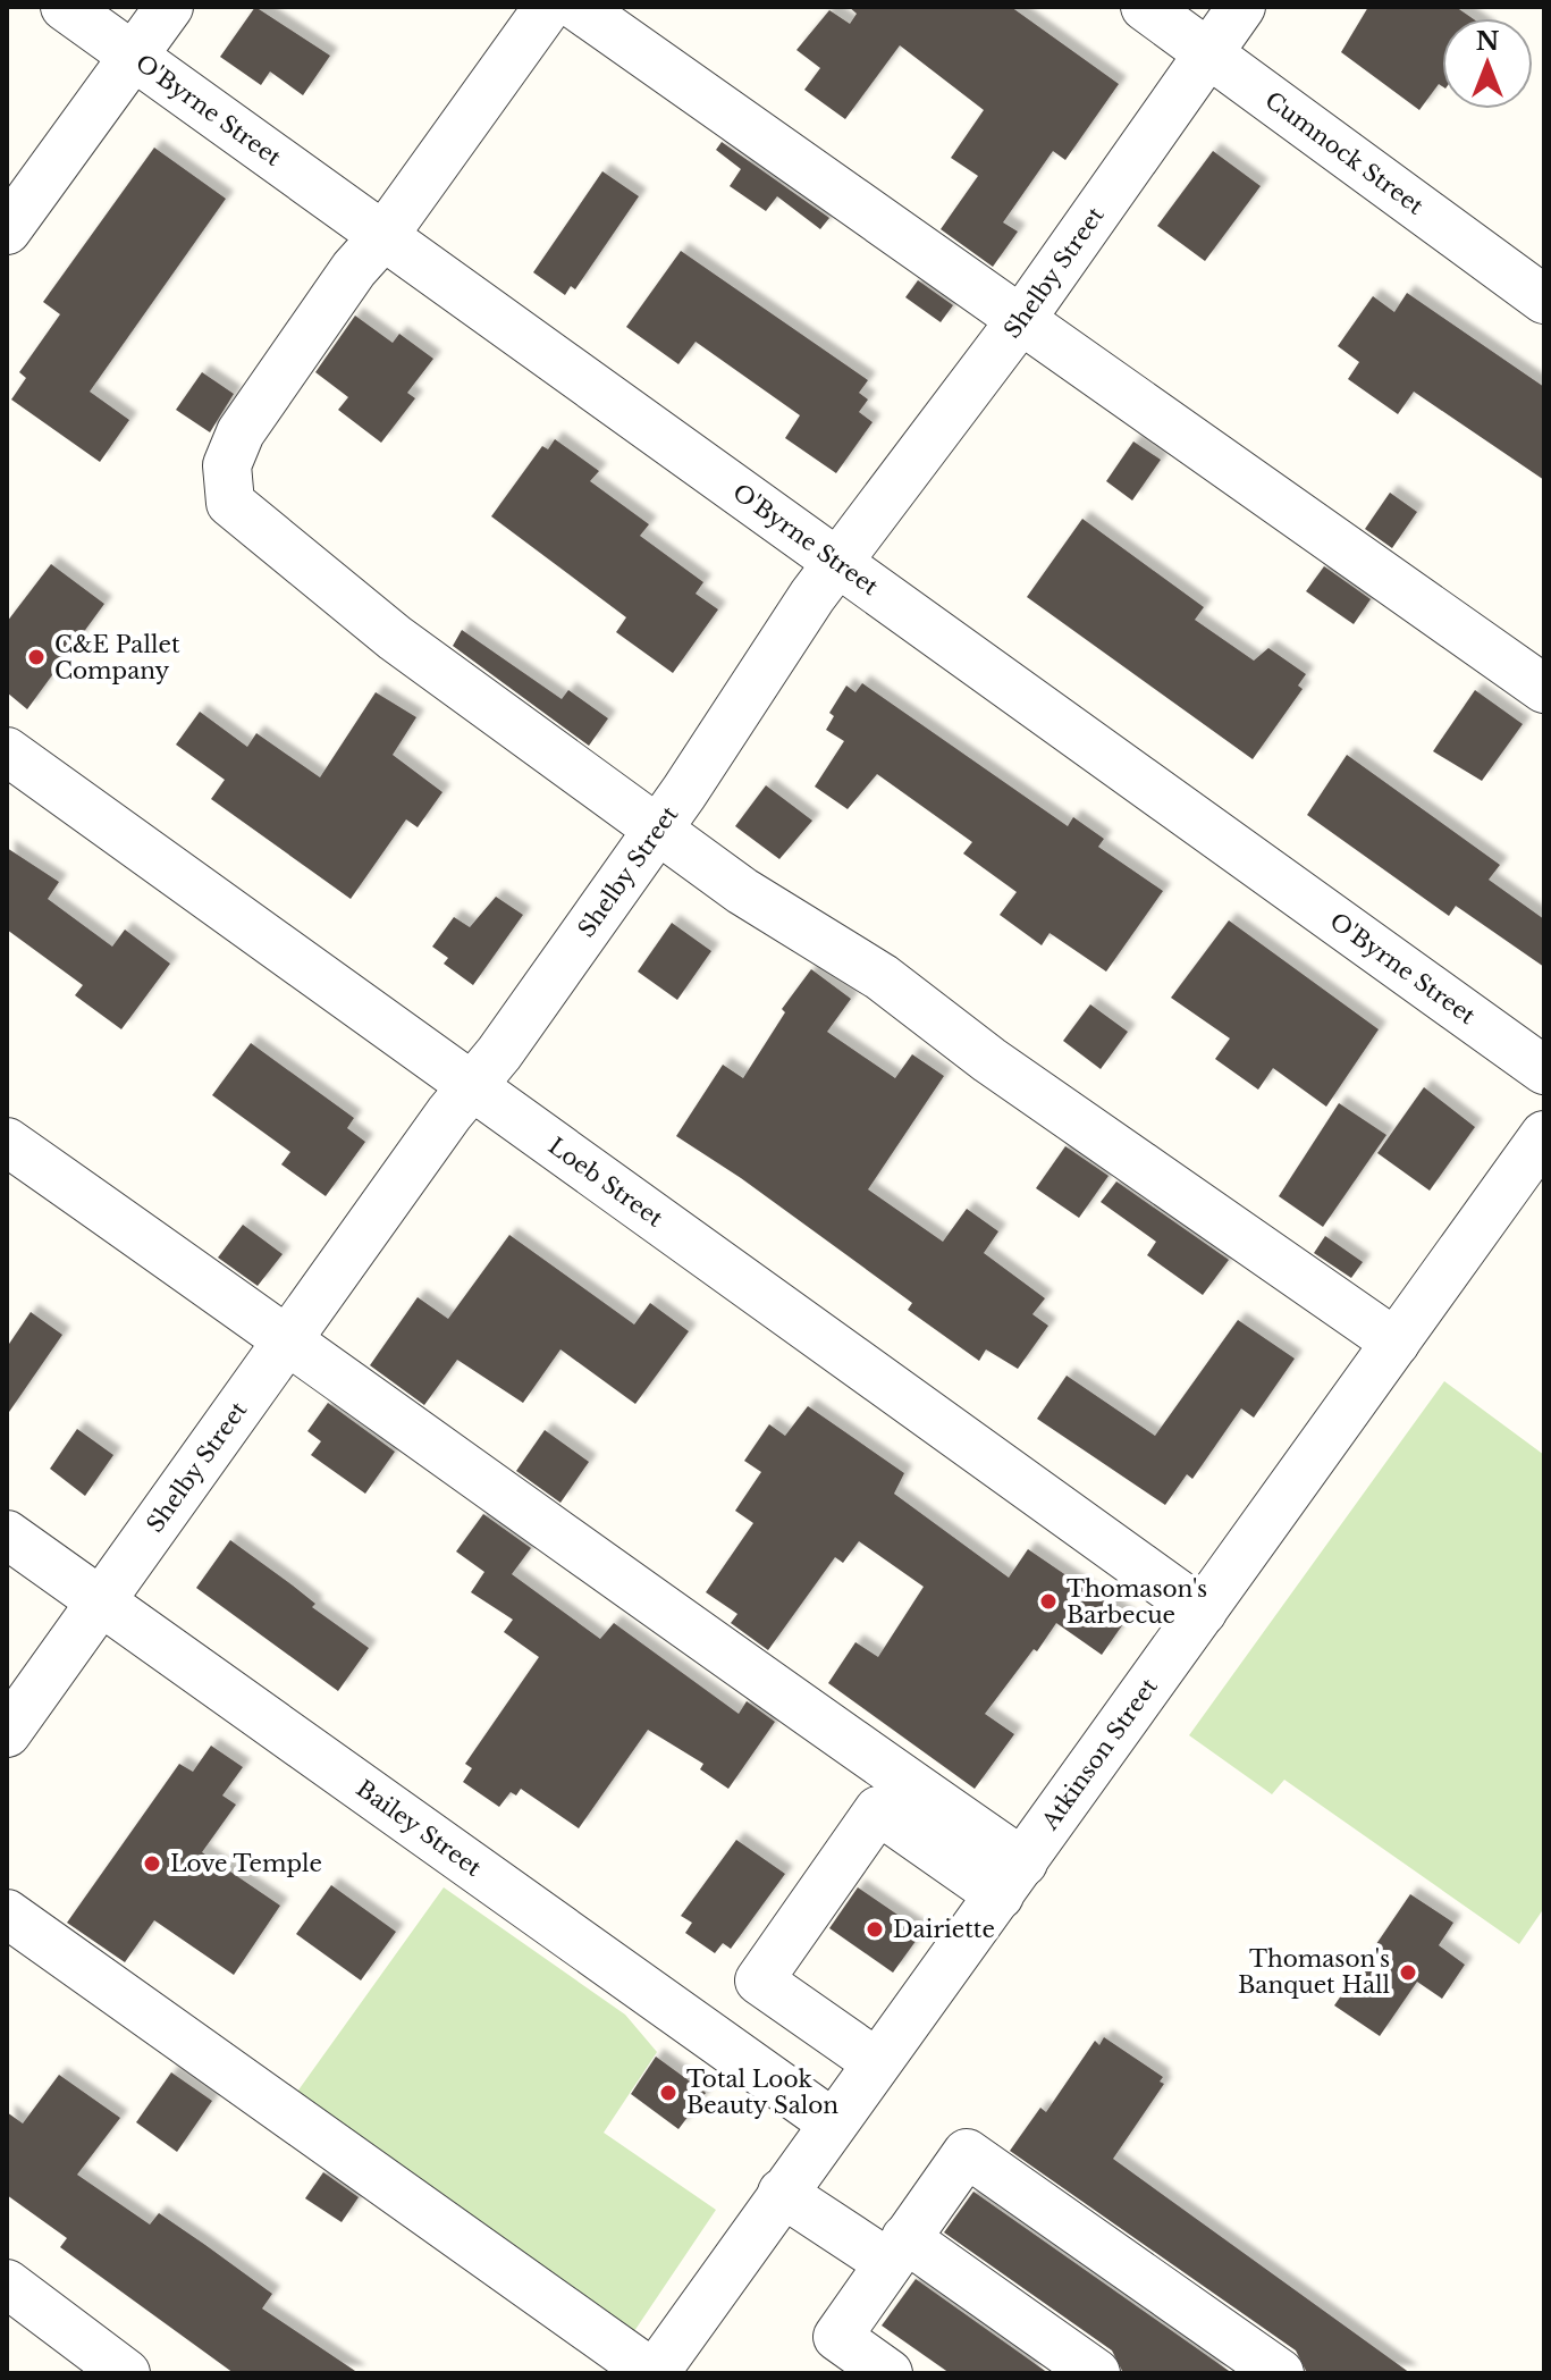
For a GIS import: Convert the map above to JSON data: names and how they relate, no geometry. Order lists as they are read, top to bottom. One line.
{"streets":{"street":["O'Byrne Street","Cumnock Street","Shelby Street","Loeb Street","Atkinson Street","Bailey Street"]},"crossings":[["O'Byrne Street","Shelby Street"],["Cumnock Street","Shelby Street"],["Shelby Street","Loeb Street"],["Shelby Street","Bailey Street"],["Loeb Street","Atkinson Street"],["Atkinson Street","Bailey Street"]],"places":["C&E Pallet Company","Thomason's Barbecue","Love Temple","Dairiette","Thomason's Banquet Hall","Total Look Beauty Salon"],"north":"top"}
